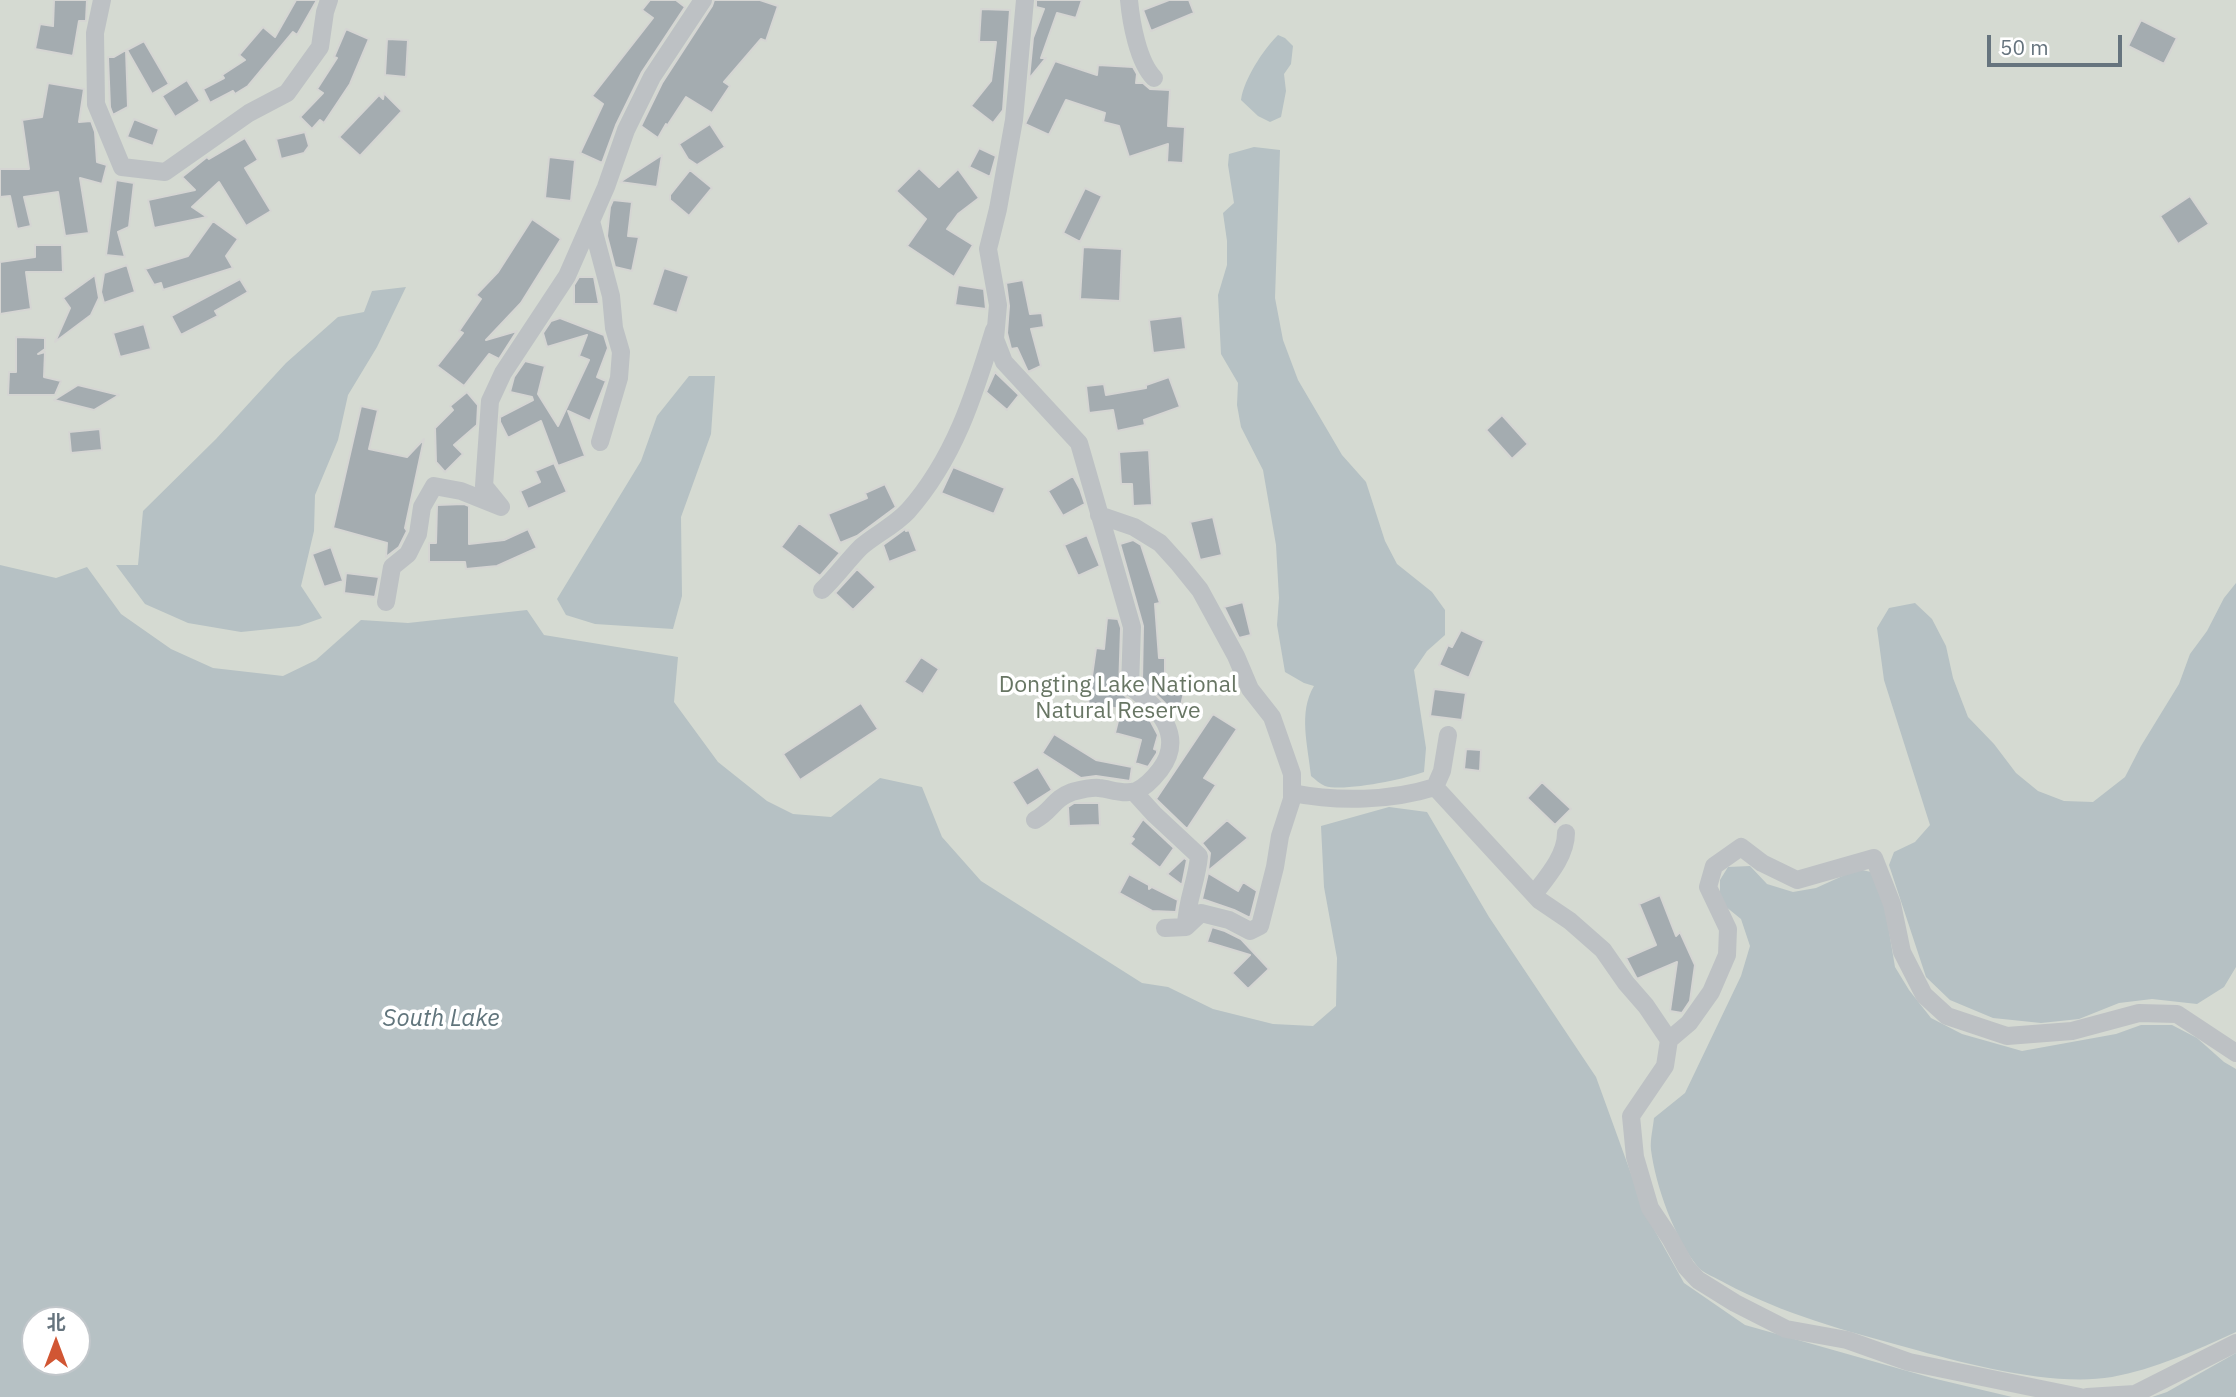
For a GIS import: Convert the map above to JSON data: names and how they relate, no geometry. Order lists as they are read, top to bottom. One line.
{"water":["South Lake"],"parks":["Dongting Lake National Natural Reserve"],"scale_bar":"50 m","north":"top"}
